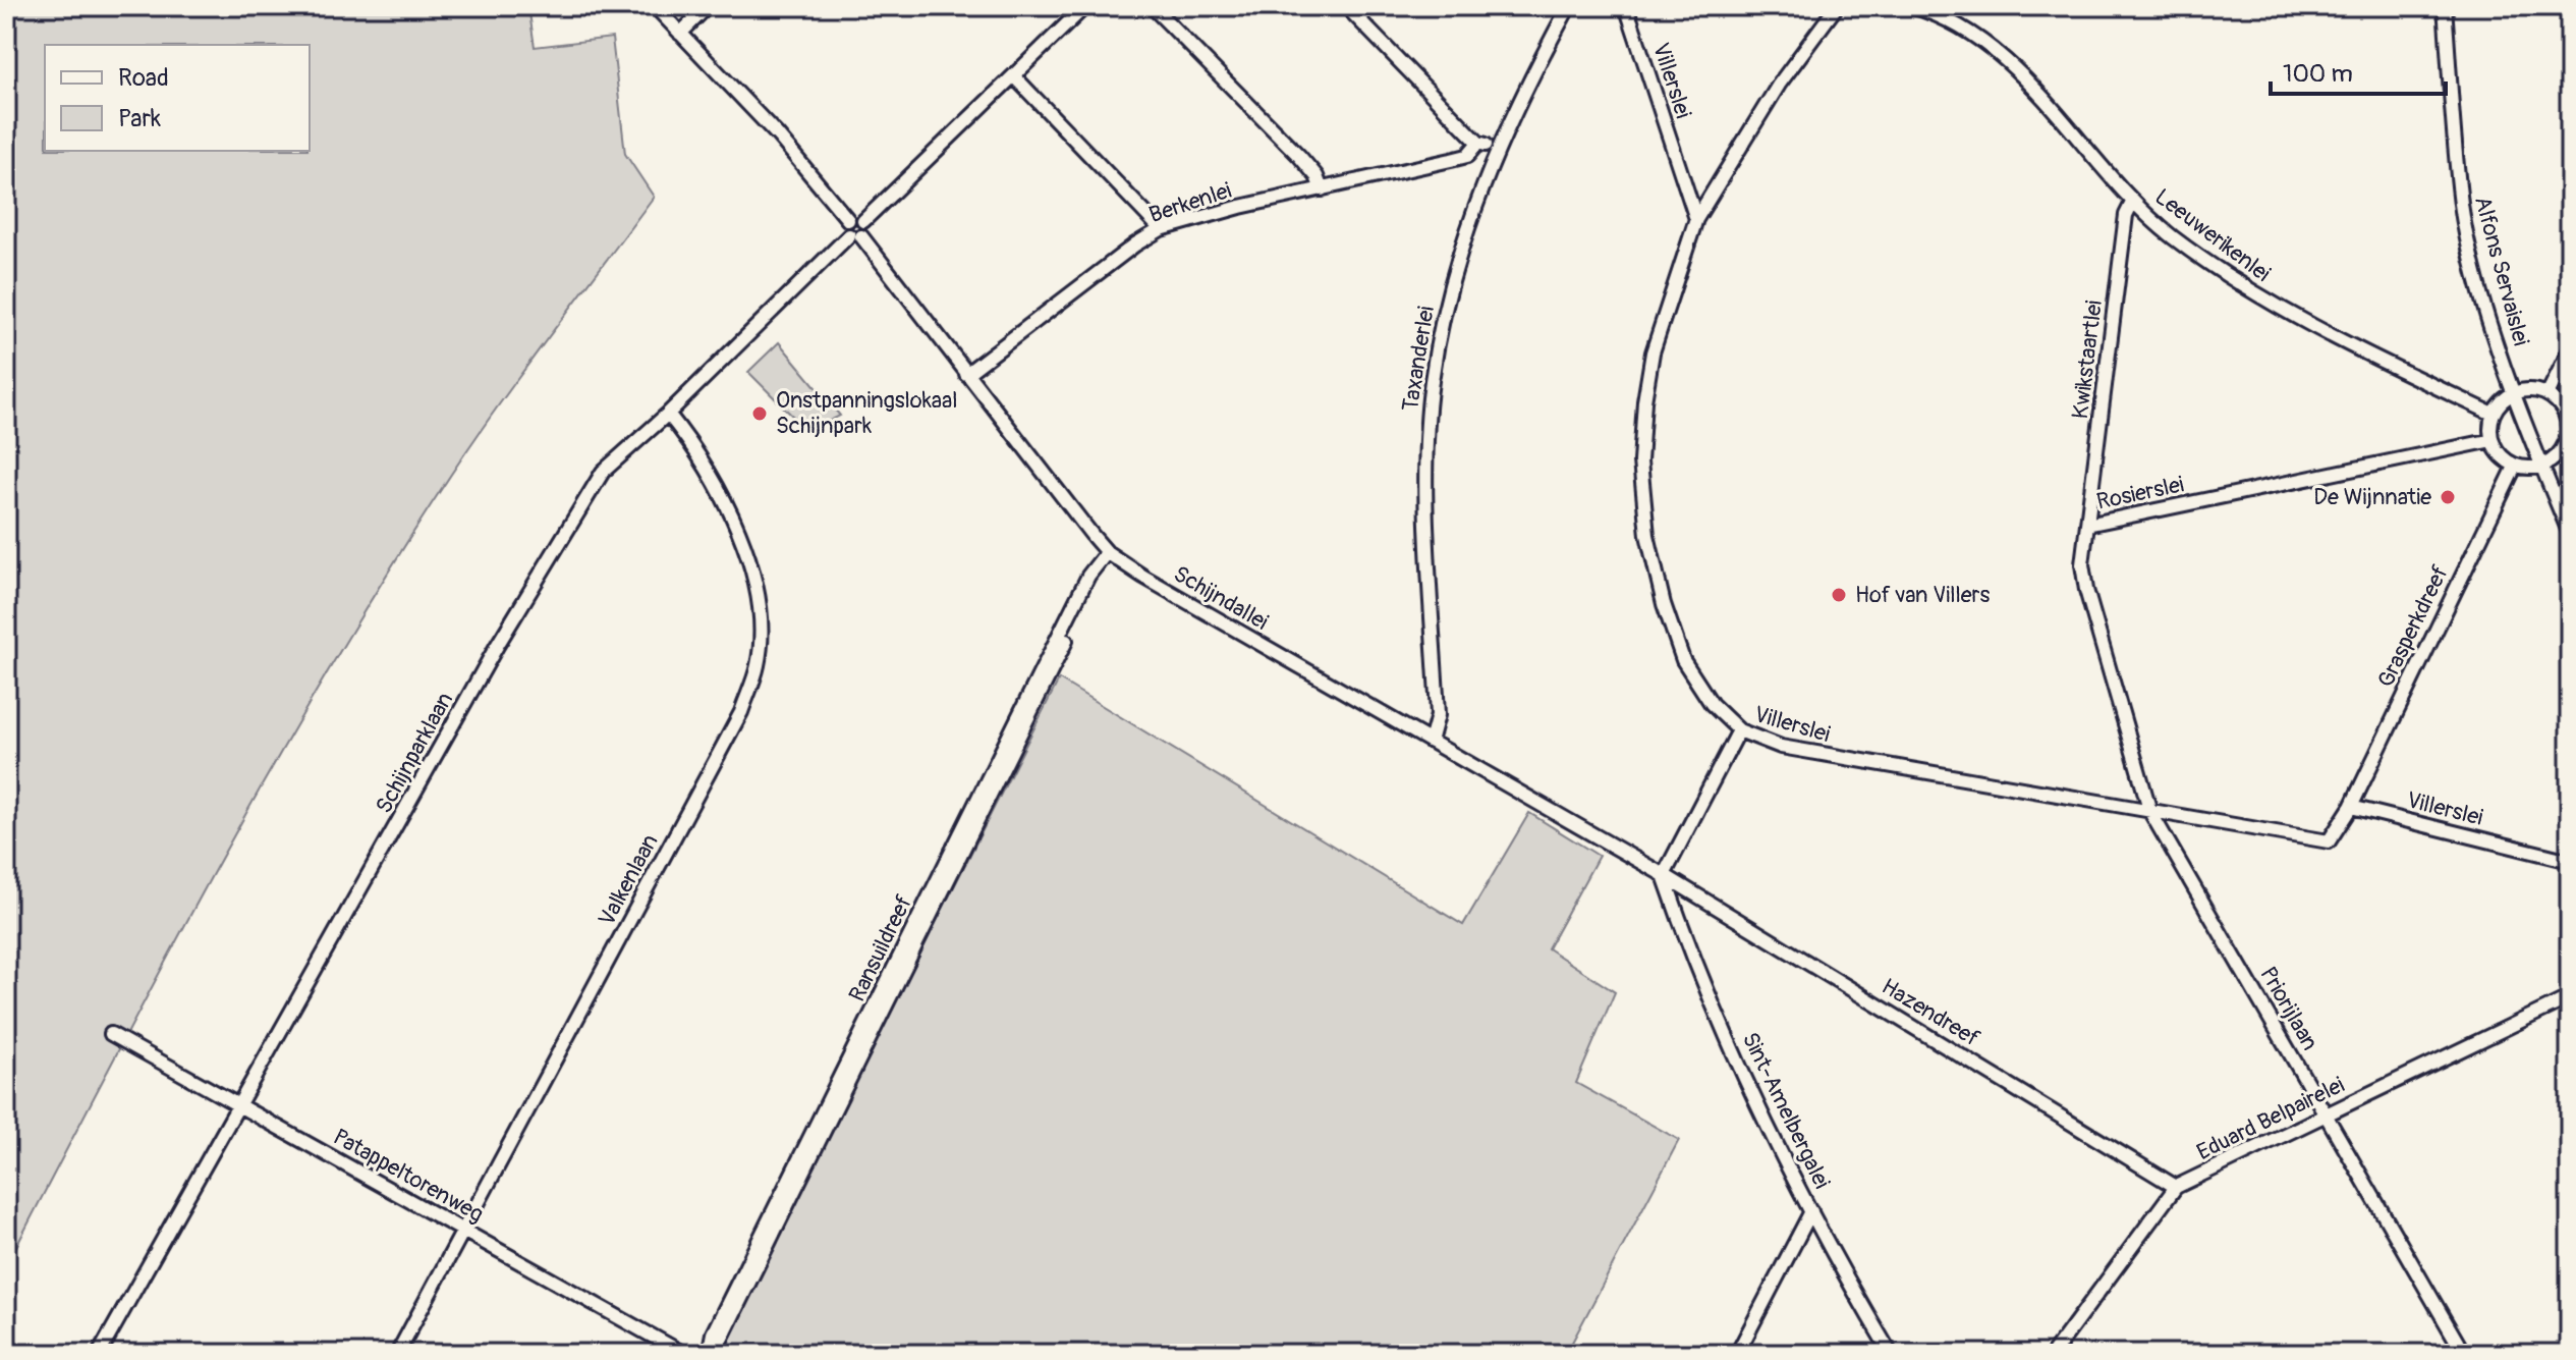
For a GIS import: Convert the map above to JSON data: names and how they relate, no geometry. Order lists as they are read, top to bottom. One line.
{"streets":{"street":["Villerslei","Berkenlei","Leeuwerikenlei","Alfons Servaislei","Taxanderlei","Kwikstaartlei","Rosierslei","Schijndallei","Grasperkdreef","Schijnparklaan","Valkenlaan","Ransuildreef","Priorijlaan","Hazendreef","Sint-Amelbergalei","Eduard Belpairelei","Patappeltorenweg"]},"crossings":[["Villerslei","Rosierslei"],["Villerslei","Grasperkdreef"],["Villerslei","Priorijlaan"],["Berkenlei","Schijndallei"],["Leeuwerikenlei","Kwikstaartlei"],["Taxanderlei","Schijndallei"],["Kwikstaartlei","Rosierslei"],["Rosierslei","Priorijlaan"],["Schijndallei","Schijnparklaan"],["Schijndallei","Ransuildreef"],["Schijndallei","Hazendreef"],["Schijndallei","Sint-Amelbergalei"],["Schijnparklaan","Valkenlaan"],["Schijnparklaan","Patappeltorenweg"],["Valkenlaan","Patappeltorenweg"],["Priorijlaan","Eduard Belpairelei"],["Hazendreef","Sint-Amelbergalei"],["Hazendreef","Eduard Belpairelei"]],"places":["Onstpanningslokaal Schijnpark","De Wijnnatie","Hof van Villers"],"legend":["Road","Park"],"scale_bar":"100 m"}
